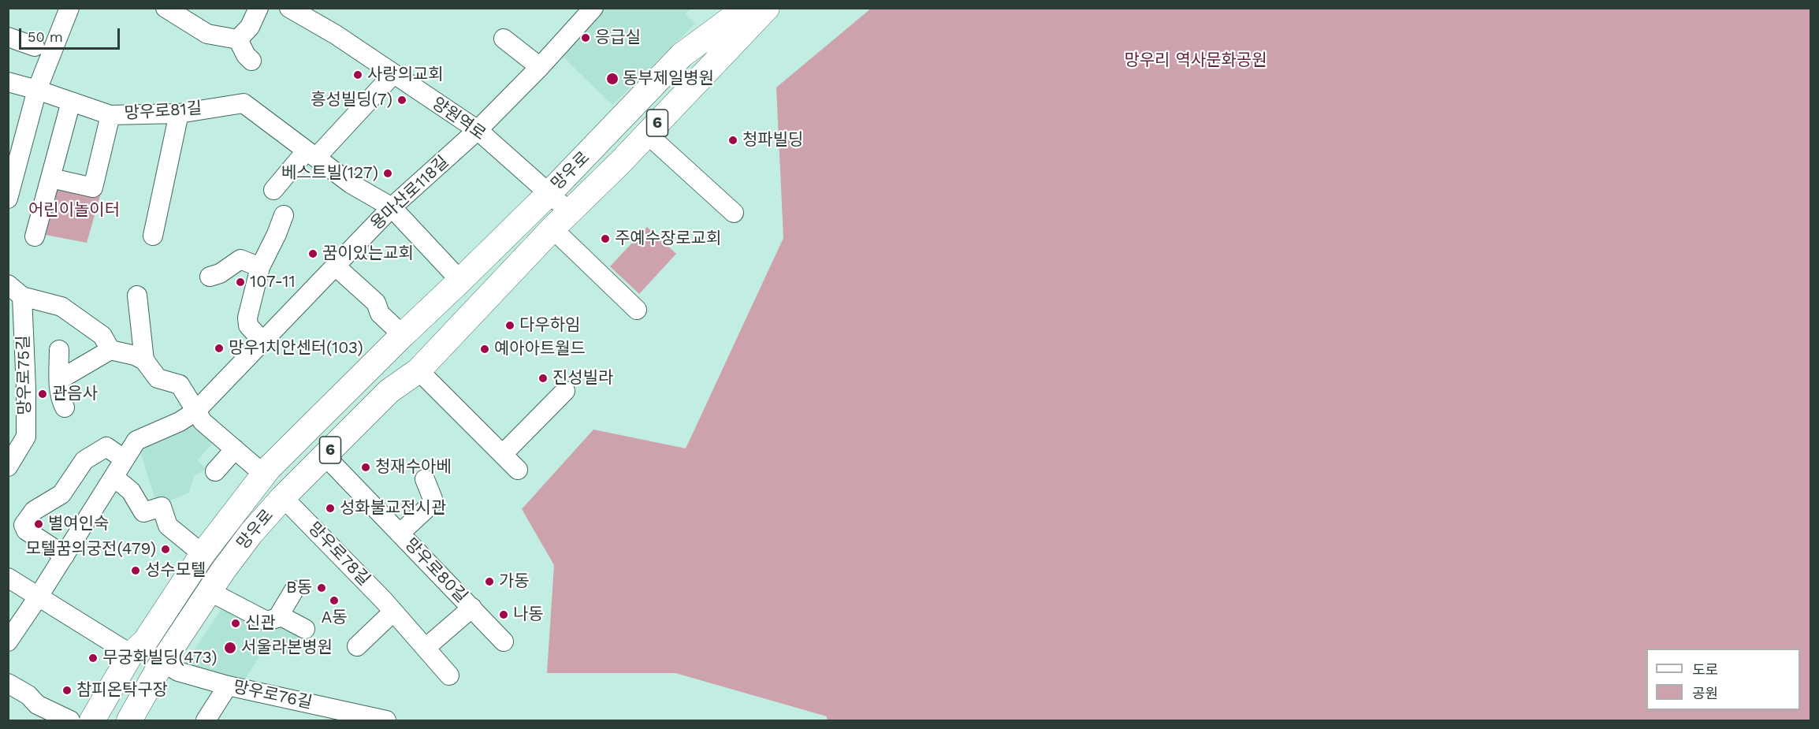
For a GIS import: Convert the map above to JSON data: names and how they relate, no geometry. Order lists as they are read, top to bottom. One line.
{"streets":{"main road":["6","망우로"],"street":["망우로81길","양원역로","용마산로118길","망우로75길","망우로78길","망우로80길","망우로76길"]},"crossings":[["망우로81길","망우로"],["망우로81길","용마산로118길"],["양원역로","망우로"],["양원역로","용마산로118길"],["망우로","망우로78길"],["망우로","망우로80길"],["망우로","망우로76길"]],"parks":["망우리 역사문화공원","어린이놀이터"],"places":["응급실","사랑의교회","동부제일병원","흥성빌딩(7)","청파빌딩","베스트빌(127)","주예수장로교회","꿈이있는교회","107-11","다우하임","망우1치안센터(103)","예아아트월드","진성빌라","관음사","청재수아베","성화불교전시관","별여인숙","모텔꿈의궁전(479)","성수모텔","가동","B동","A동","나동","신관","서울라본병원","무궁화빌딩(473)","참피온탁구장"],"legend":["도로","공원"],"scale_bar":"50 m"}
